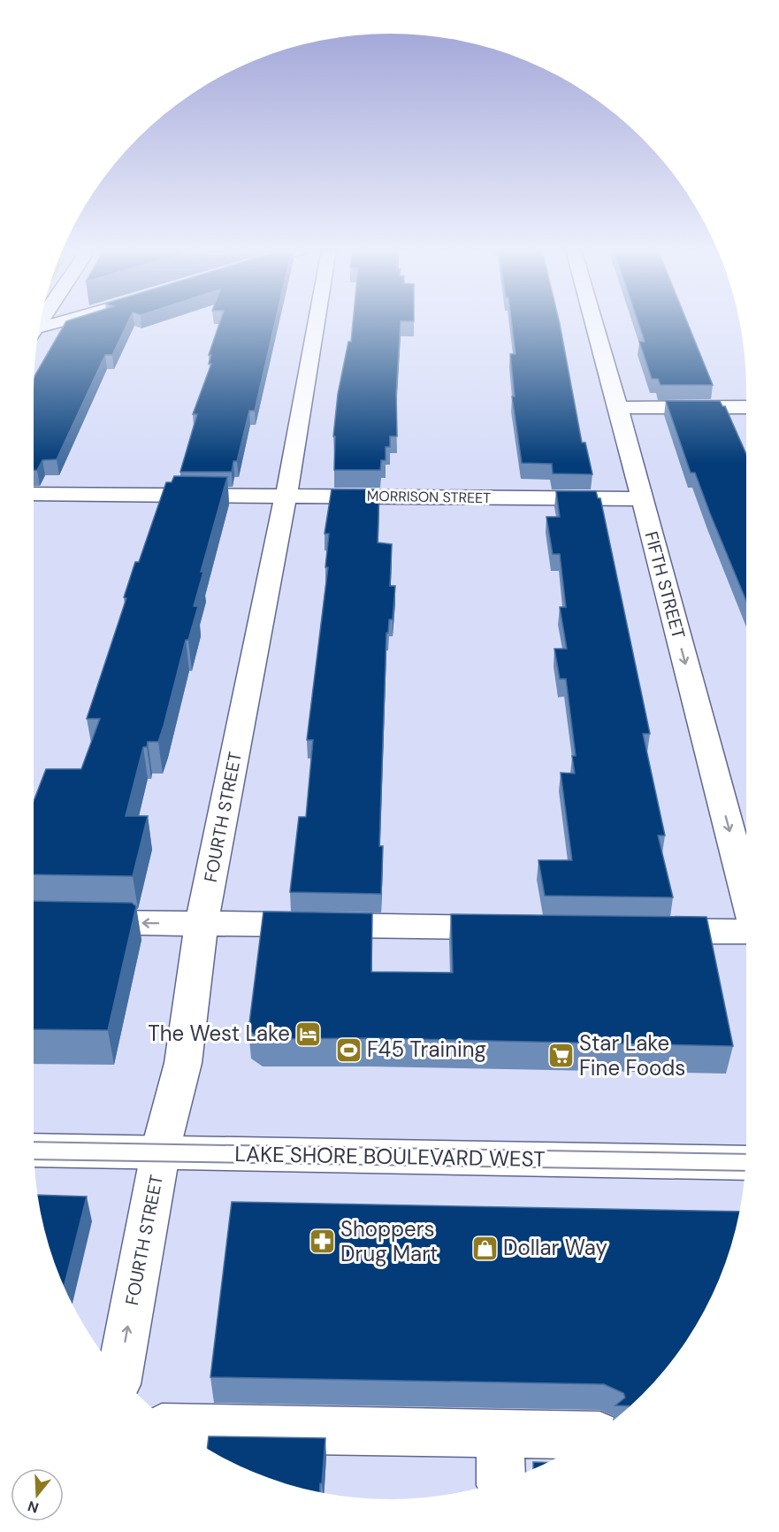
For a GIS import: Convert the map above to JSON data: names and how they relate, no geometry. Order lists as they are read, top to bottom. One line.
{"streets":{"street":["MORRISON STREET","FIFTH STREET","FOURTH STREET","LAKE SHORE BOULEVARD WEST"]},"crossings":[["MORRISON STREET","FIFTH STREET"],["MORRISON STREET","FOURTH STREET"],["FOURTH STREET","LAKE SHORE BOULEVARD WEST"]],"one_way":["FIFTH STREET"],"places":{"hotel":["The West Lake"],"sports":["F45 Training"],"supermarket":["Star Lake Fine Foods"],"pharmacy":["Shoppers Drug Mart"],"shop":["Dollar Way"]},"north":"bottom"}
